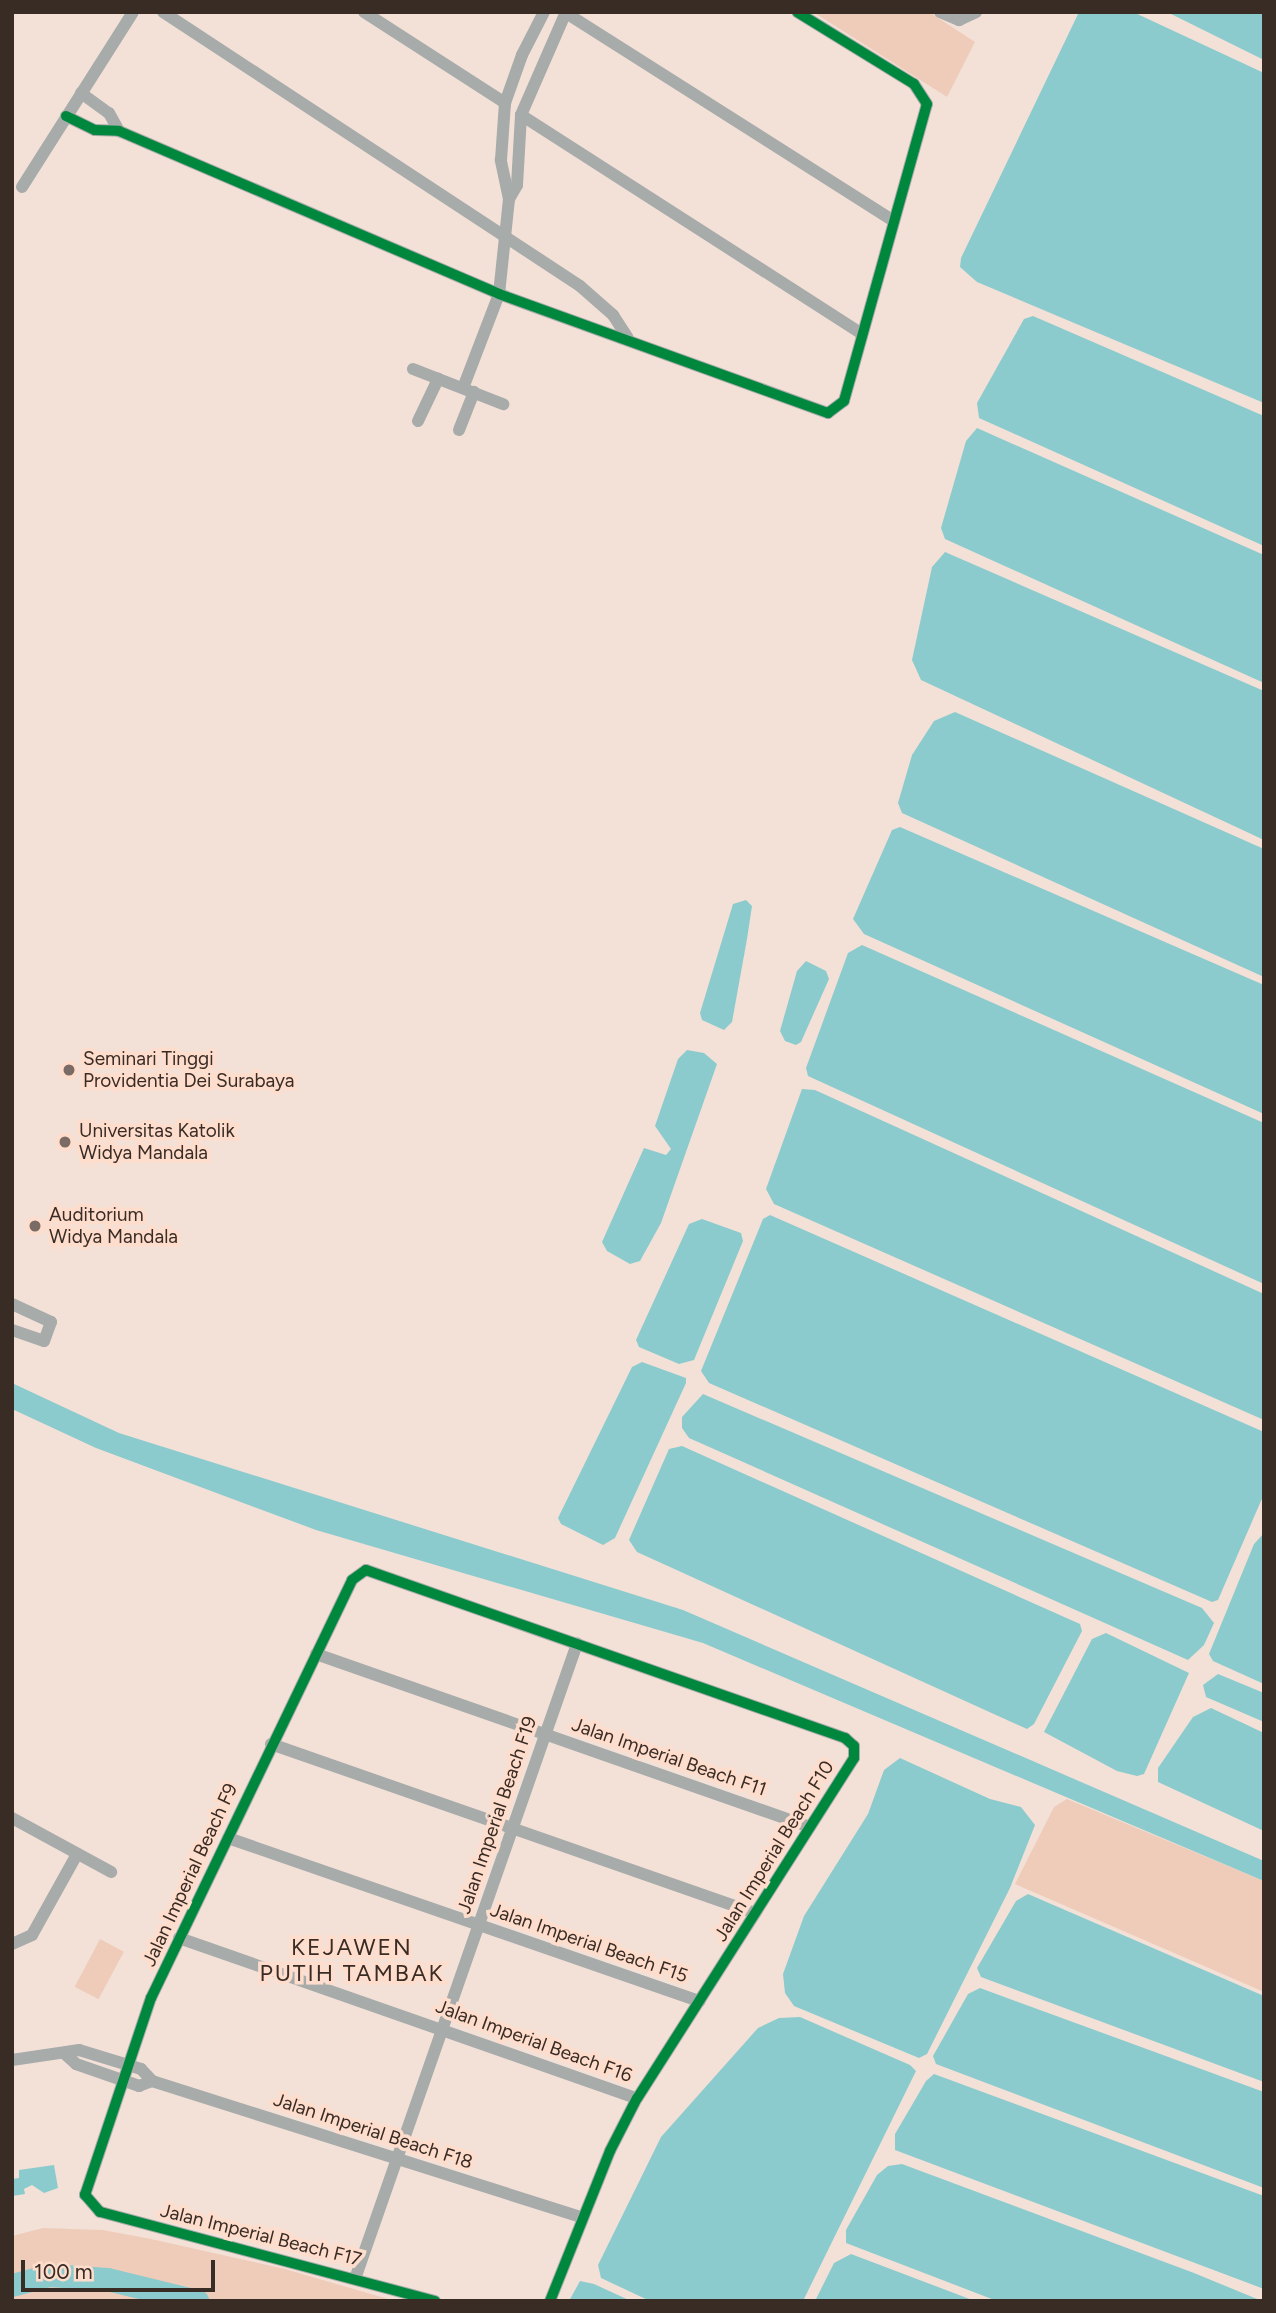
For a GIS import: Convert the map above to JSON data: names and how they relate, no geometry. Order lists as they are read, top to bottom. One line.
{"streets":{"street":["Jalan Imperial Beach F11","Jalan Imperial Beach F19","Jalan Imperial Beach F10","Jalan Imperial Beach F9","Jalan Imperial Beach F15","Jalan Imperial Beach F16","Jalan Imperial Beach F18","Jalan Imperial Beach F17"]},"crossings":[["Jalan Imperial Beach F11","Jalan Imperial Beach F19"],["Jalan Imperial Beach F11","Jalan Imperial Beach F10"],["Jalan Imperial Beach F11","Jalan Imperial Beach F9"],["Jalan Imperial Beach F19","Jalan Imperial Beach F10"],["Jalan Imperial Beach F19","Jalan Imperial Beach F15"],["Jalan Imperial Beach F19","Jalan Imperial Beach F16"],["Jalan Imperial Beach F19","Jalan Imperial Beach F18"],["Jalan Imperial Beach F19","Jalan Imperial Beach F17"],["Jalan Imperial Beach F10","Jalan Imperial Beach F9"],["Jalan Imperial Beach F10","Jalan Imperial Beach F15"],["Jalan Imperial Beach F10","Jalan Imperial Beach F16"],["Jalan Imperial Beach F10","Jalan Imperial Beach F18"],["Jalan Imperial Beach F9","Jalan Imperial Beach F15"],["Jalan Imperial Beach F9","Jalan Imperial Beach F16"],["Jalan Imperial Beach F9","Jalan Imperial Beach F17"]],"districts":["KEJAWEN PUTIH TAMBAK"],"places":["Seminari Tinggi Providentia Dei Surabaya","Universitas Katolik Widya Mandala","Auditorium Widya Mandala"],"scale_bar":"100 m"}
